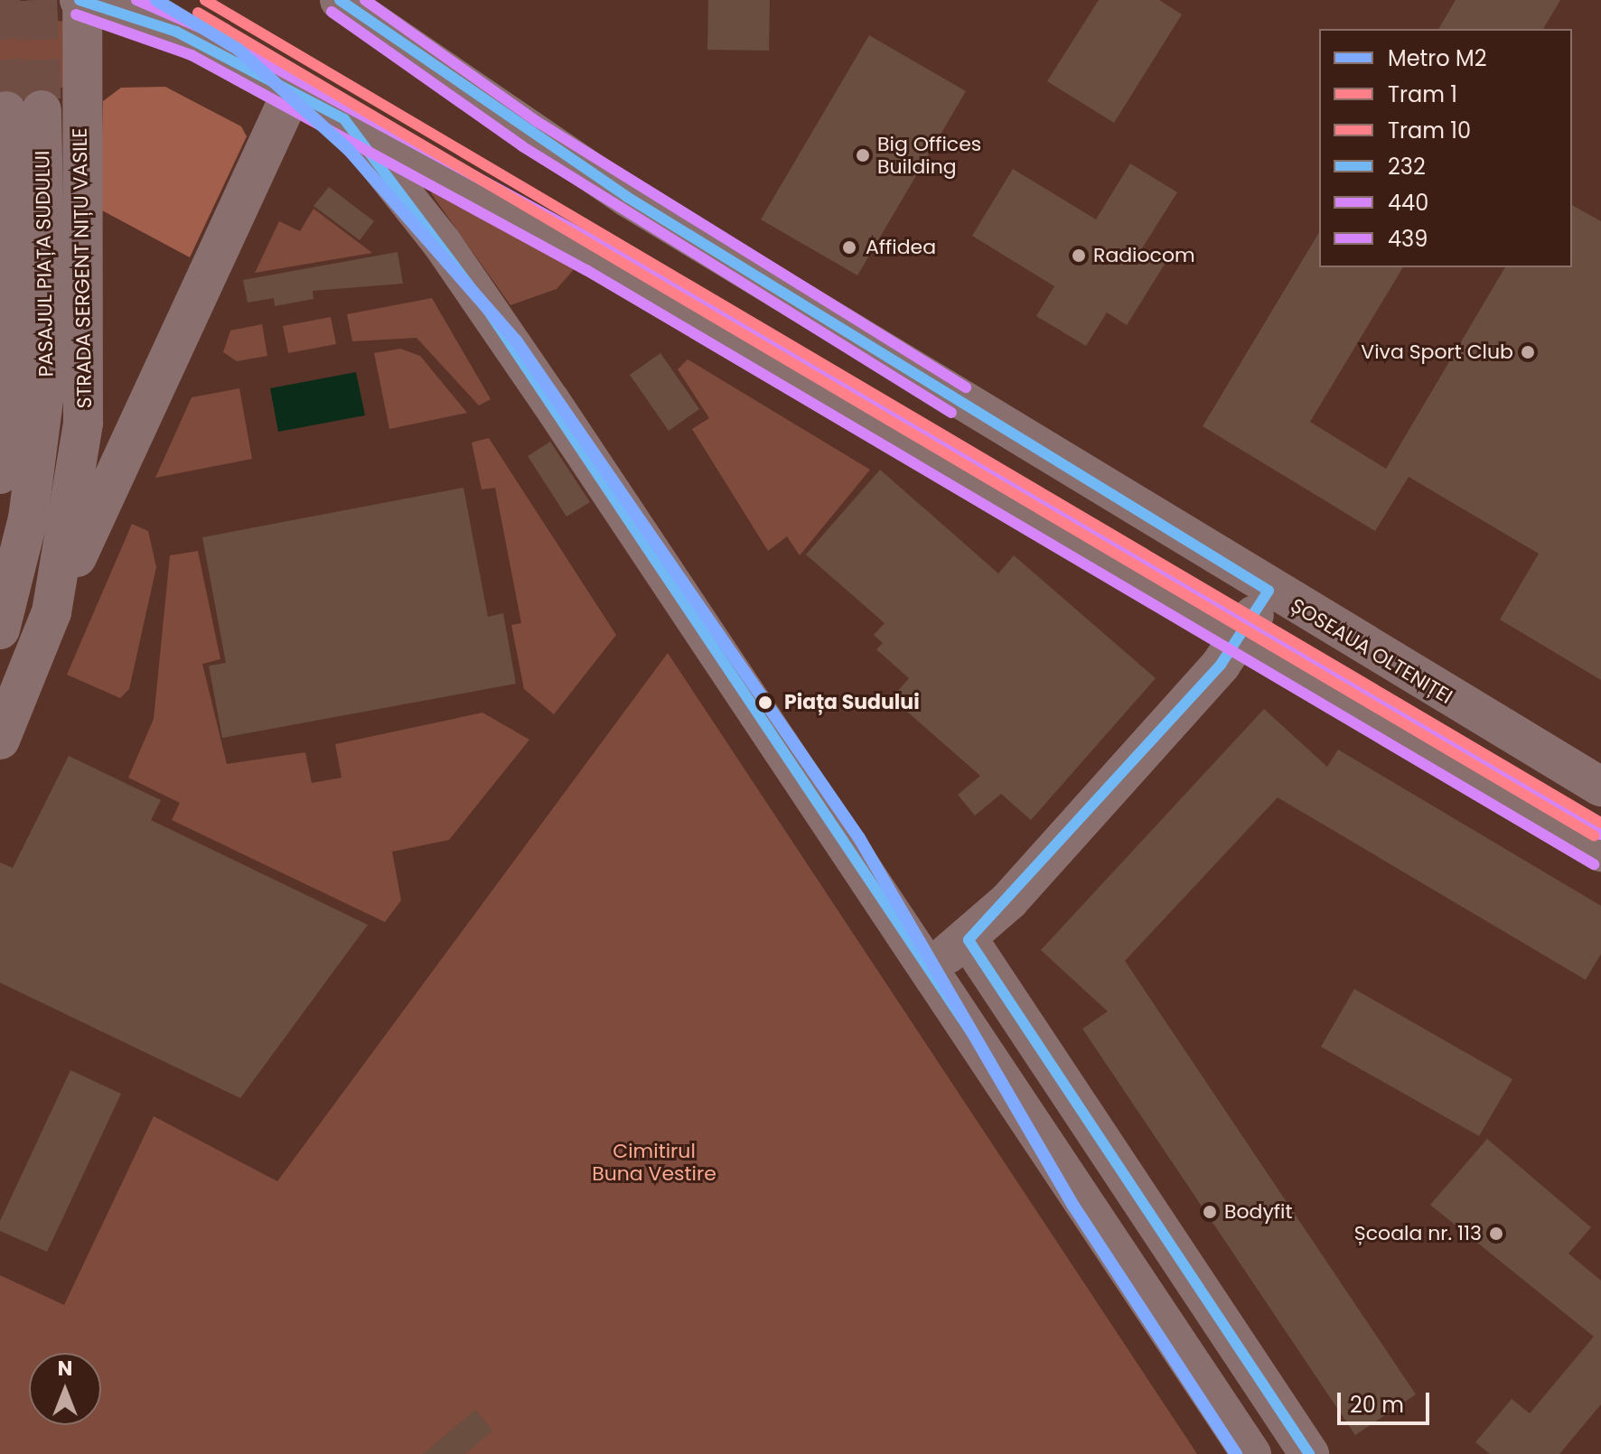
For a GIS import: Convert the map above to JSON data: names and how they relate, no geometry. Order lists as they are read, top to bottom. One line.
{"streets":{"main road":["PASAJUL PIAȚA SUDULUI","STRADA SERGENT NIȚU VASILE","ȘOSEAUA OLTENIȚEI"]},"parks":["Cimitirul Buna Vestire"],"places":["Big Offices Building","Affidea","Radiocom","Viva Sport Club","Piața Sudului","Bodyfit","Școala nr. 113"],"lines":["metro line M2","tram line 1","transit line 232","transit line 439","transit line 440","tram line 10"],"legend":["Metro M2","Tram 1","Tram 10","232","440","439"],"scale_bar":"20 m","north":"top"}
